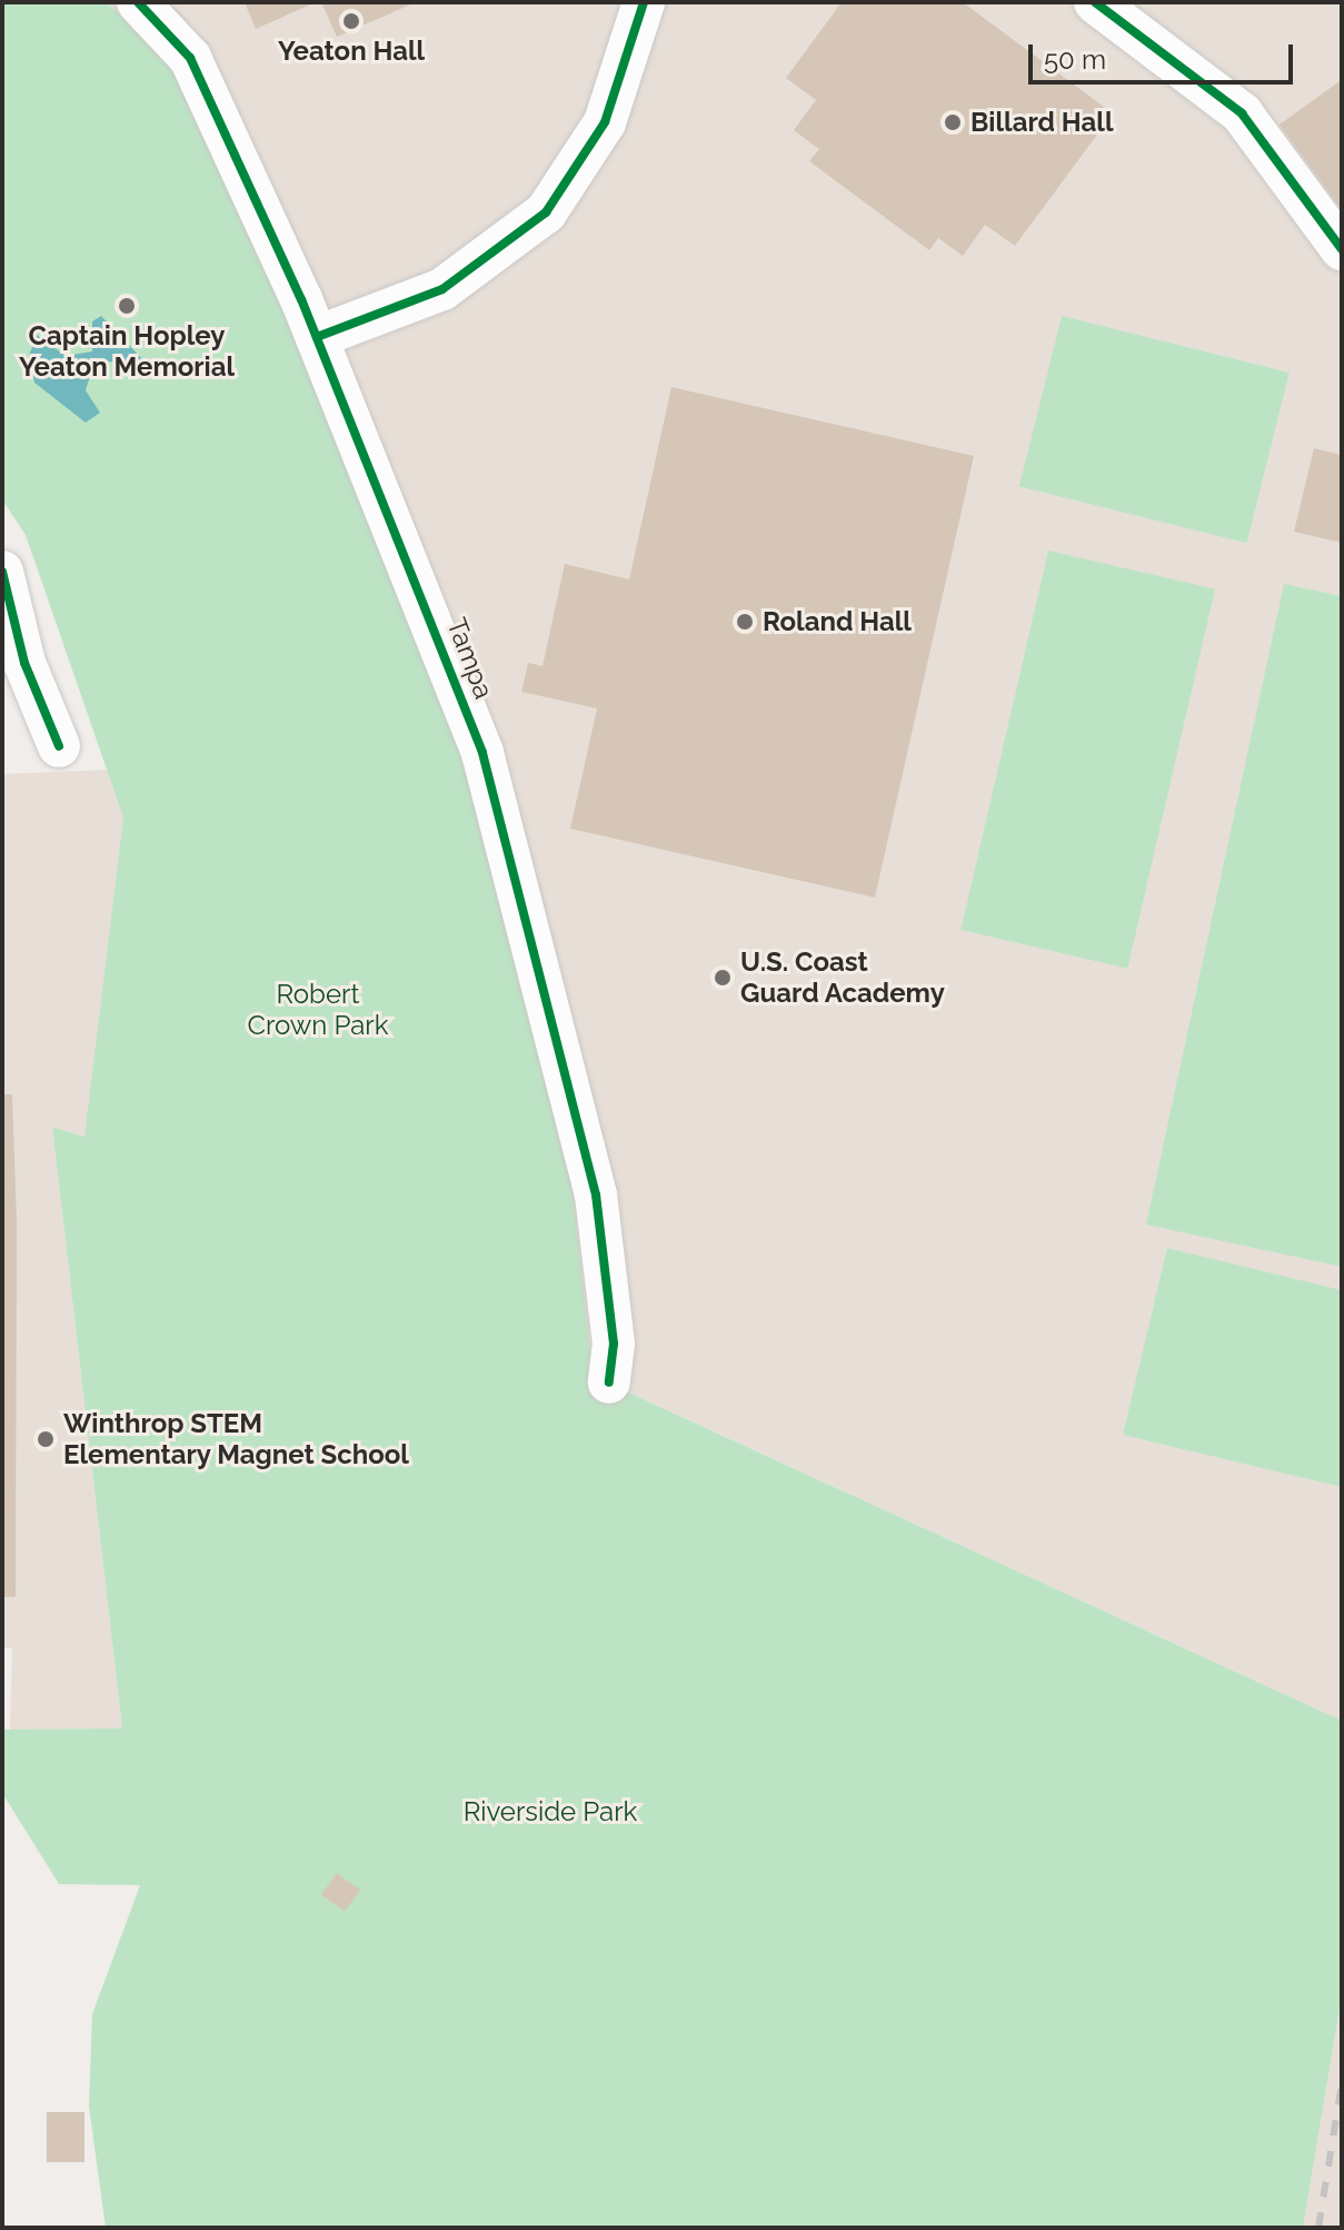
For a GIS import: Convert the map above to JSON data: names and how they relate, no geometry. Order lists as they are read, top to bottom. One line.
{"streets":{"street":["Tampa"]},"parks":["Robert Crown Park","Riverside Park"],"places":["Yeaton Hall","Billard Hall","Captain Hopley Yeaton Memorial","Roland Hall","U.S. Coast Guard Academy","Winthrop STEM Elementary Magnet School"],"scale_bar":"50 m"}
